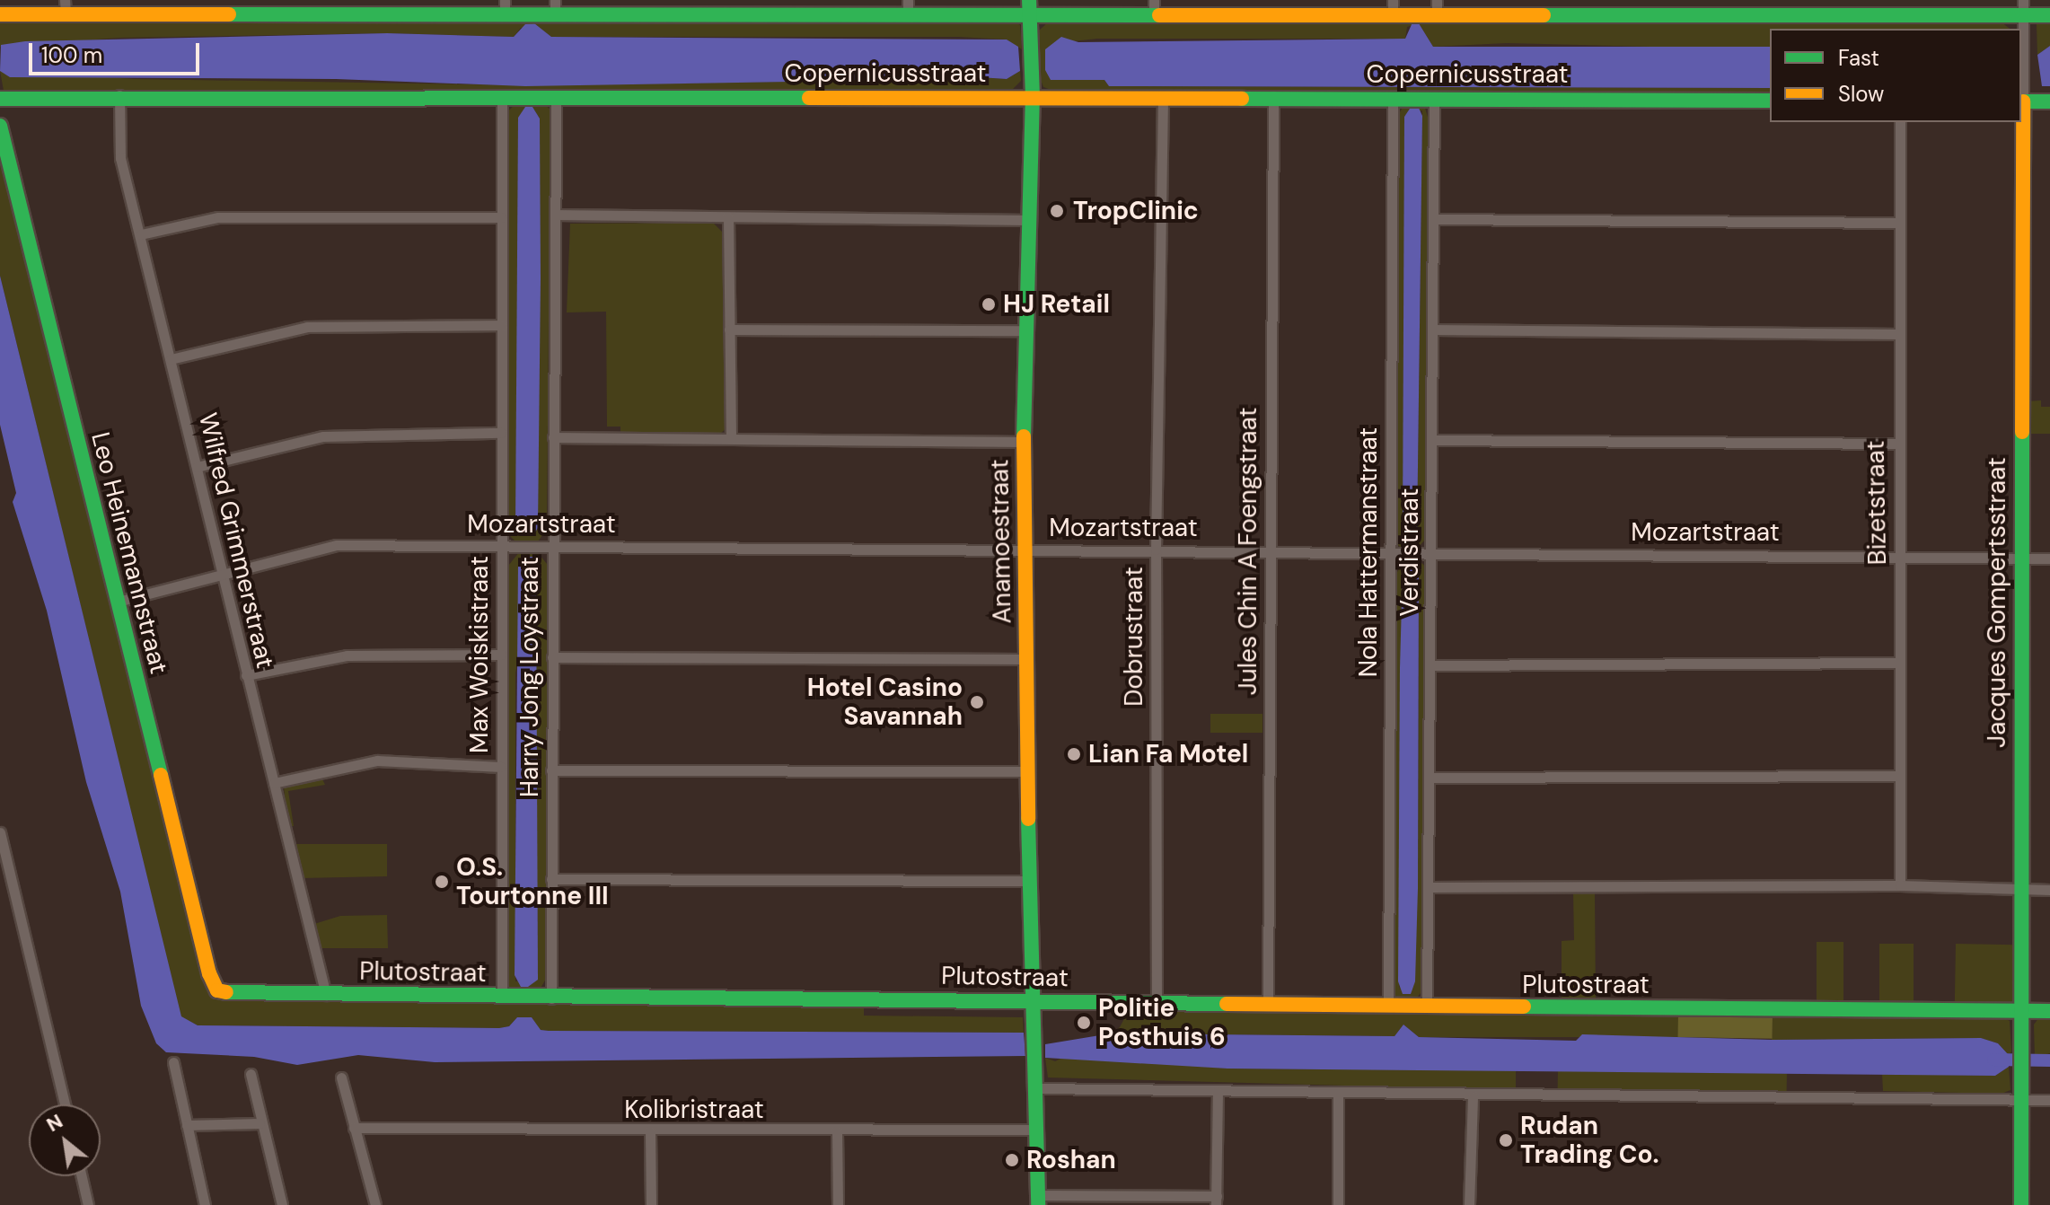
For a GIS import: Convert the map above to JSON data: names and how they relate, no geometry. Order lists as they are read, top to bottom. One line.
{"streets":{"street":["Copernicusstraat","Bizetstraat","Mozartstraat","Wilfred Grimmerstraat","Anamoestraat","Jules Chin A Foengstraat","Nola Hattermanstraat","Verdistraat","Leo Heinemannstraat","Jacques Gompertsstraat","Dobrustraat","Max Woiskistraat","Harry Jong Loystraat","Plutostraat","Kolibristraat"]},"crossings":[["Copernicusstraat","Wilfred Grimmerstraat"],["Copernicusstraat","Anamoestraat"],["Copernicusstraat","Jules Chin A Foengstraat"],["Copernicusstraat","Nola Hattermanstraat"],["Copernicusstraat","Verdistraat"],["Copernicusstraat","Dobrustraat"],["Copernicusstraat","Max Woiskistraat"],["Copernicusstraat","Harry Jong Loystraat"],["Bizetstraat","Mozartstraat"],["Mozartstraat","Wilfred Grimmerstraat"],["Mozartstraat","Anamoestraat"],["Mozartstraat","Jules Chin A Foengstraat"],["Mozartstraat","Nola Hattermanstraat"],["Mozartstraat","Verdistraat"],["Mozartstraat","Leo Heinemannstraat"],["Mozartstraat","Jacques Gompertsstraat"],["Mozartstraat","Dobrustraat"],["Mozartstraat","Max Woiskistraat"],["Mozartstraat","Harry Jong Loystraat"],["Wilfred Grimmerstraat","Plutostraat"],["Anamoestraat","Plutostraat"],["Anamoestraat","Kolibristraat"],["Jules Chin A Foengstraat","Plutostraat"],["Nola Hattermanstraat","Plutostraat"],["Verdistraat","Plutostraat"],["Leo Heinemannstraat","Plutostraat"],["Jacques Gompertsstraat","Plutostraat"],["Dobrustraat","Plutostraat"],["Max Woiskistraat","Plutostraat"],["Harry Jong Loystraat","Plutostraat"]],"places":["TropClinic","HJ Retail","Hotel Casino Savannah","Lian Fa Motel","O.S. Tourtonne III","Politie Posthuis 6","Rudan Trading Co.","Roshan"],"legend":["Fast","Slow"],"scale_bar":"100 m","north":"top left"}
